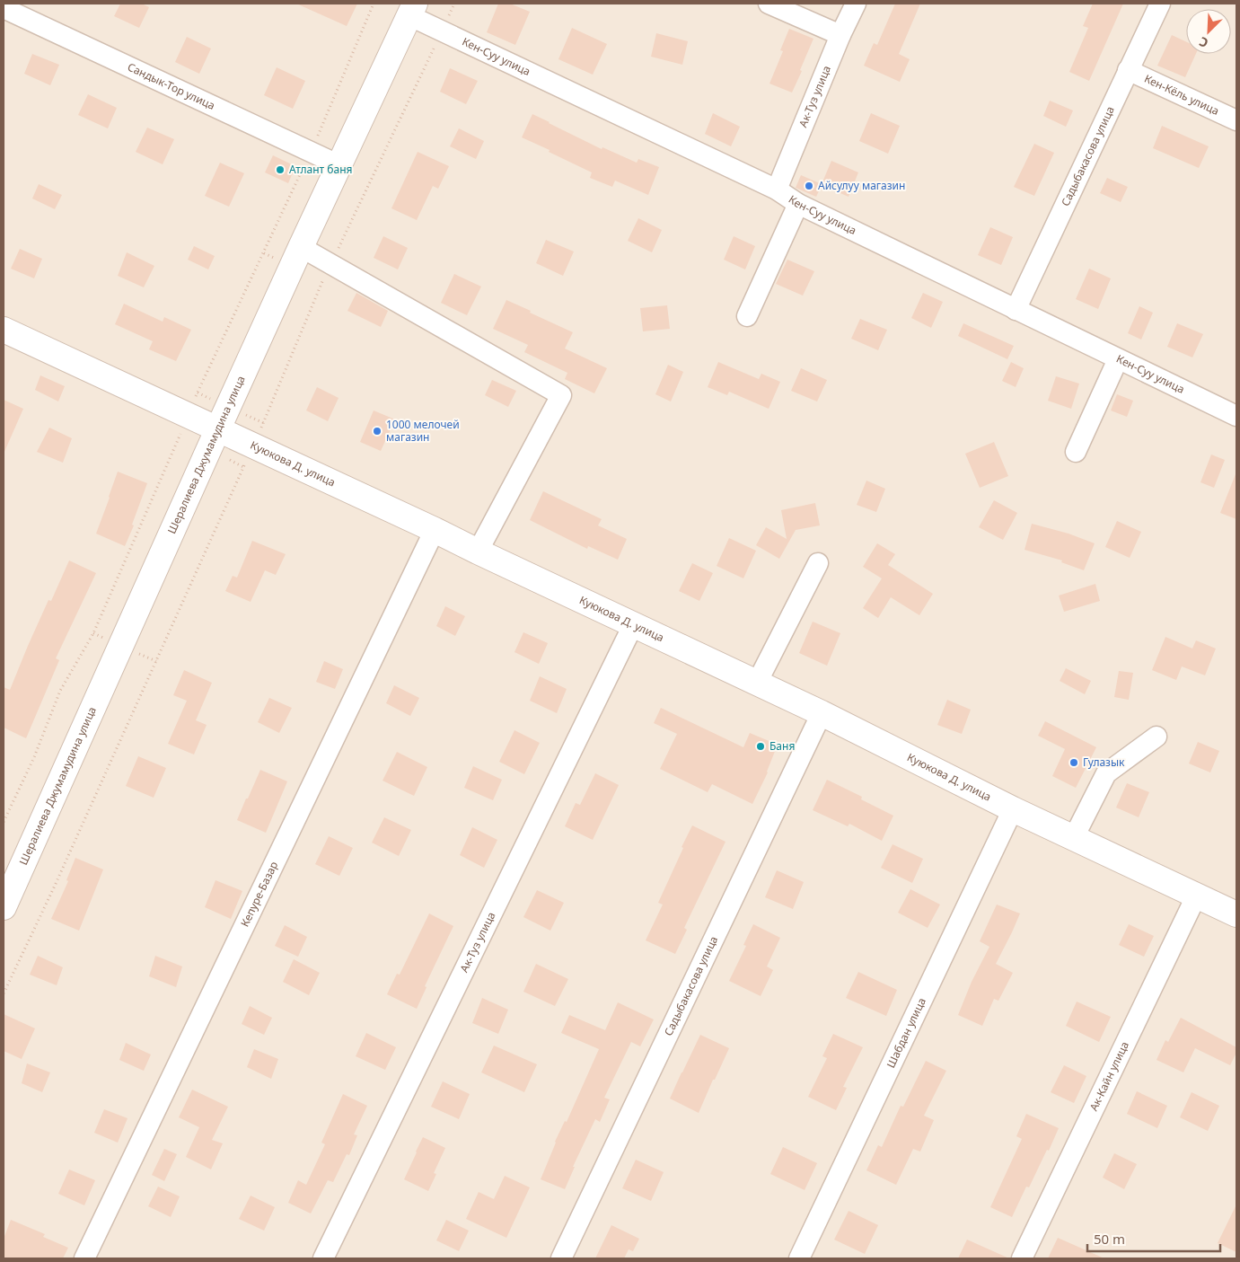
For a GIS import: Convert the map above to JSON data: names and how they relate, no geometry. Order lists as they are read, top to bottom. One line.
{"streets":{"street":["Кен-Суу улица","Сандык-Тор улица","Кен-Кёль улица","Ак-Туз улица","Садыбакасова улица","Шералиева Джумамудина улица","Куюкова Д. улица","Кепуре-Базар","Шабдан улица","Ак-Кайн улица"]},"crossings":[["Кен-Суу улица","Ак-Туз улица"],["Кен-Суу улица","Садыбакасова улица"],["Кен-Суу улица","Шералиева Джумамудина улица"],["Сандык-Тор улица","Шералиева Джумамудина улица"],["Кен-Кёль улица","Садыбакасова улица"],["Ак-Туз улица","Куюкова Д. улица"],["Садыбакасова улица","Куюкова Д. улица"],["Шералиева Джумамудина улица","Куюкова Д. улица"],["Куюкова Д. улица","Кепуре-Базар"],["Куюкова Д. улица","Шабдан улица"],["Куюкова Д. улица","Ак-Кайн улица"]],"places":["Атлант баня","Айсулуу магазин","1000 мелочей магазин","Баня","Гулазык"],"scale_bar":"50 m","north":"bottom left"}
